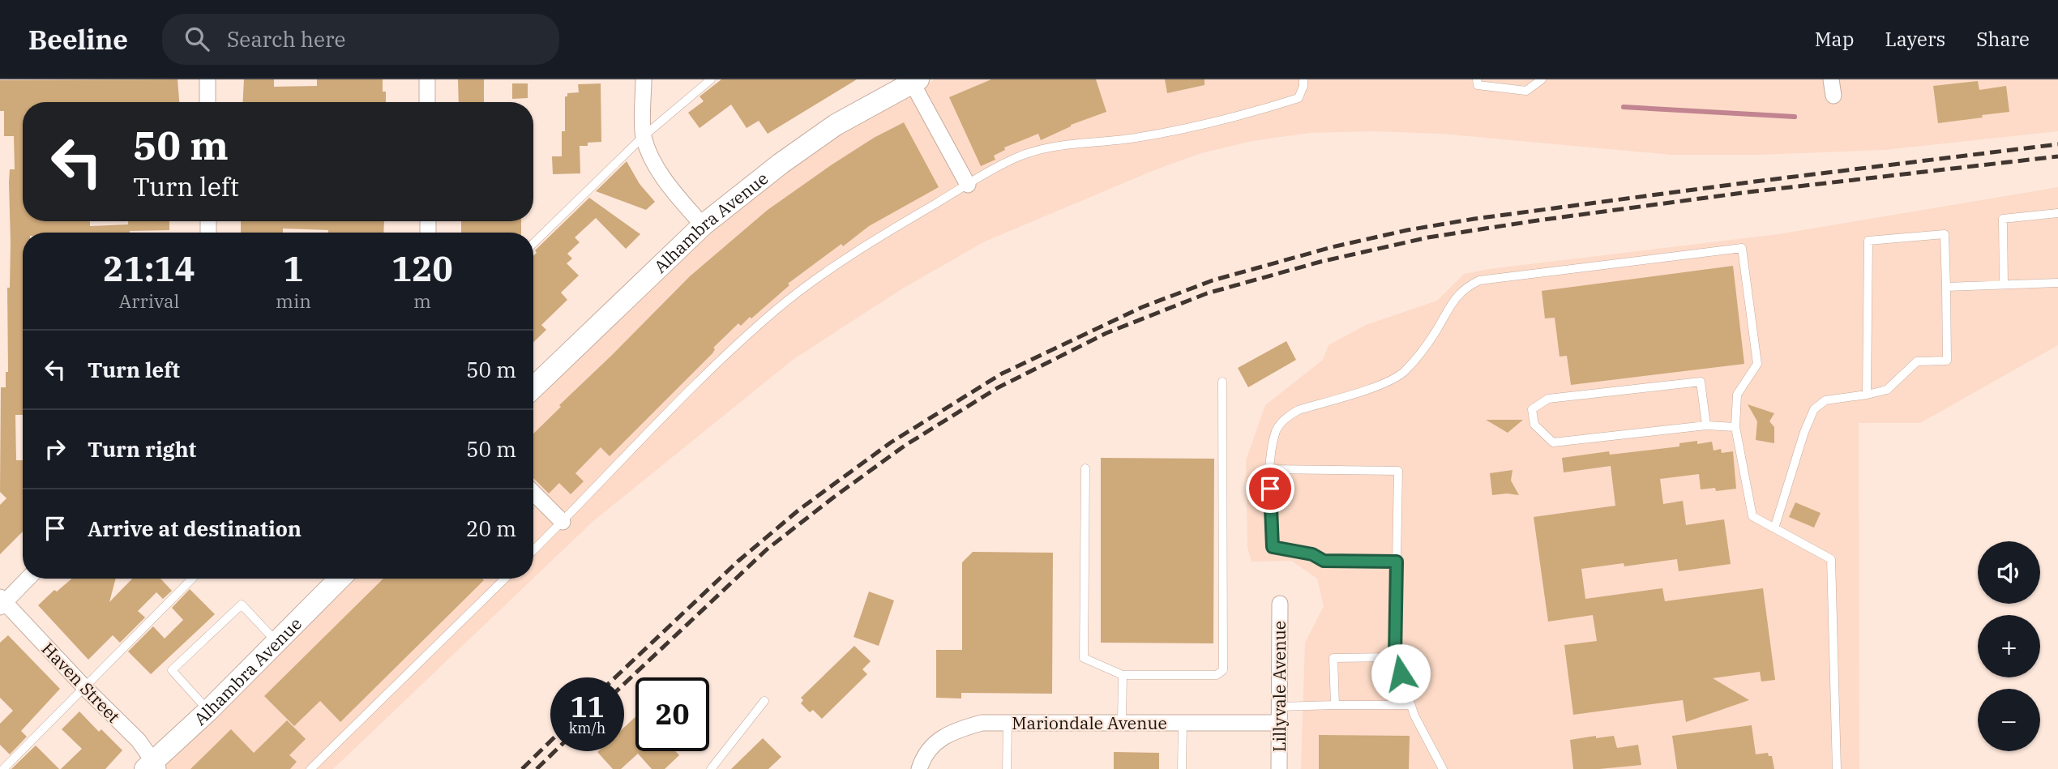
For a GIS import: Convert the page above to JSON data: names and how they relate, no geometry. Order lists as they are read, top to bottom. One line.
{"streets":{"main road":["Alhambra Avenue"],"street":["Haven Street","Lillyvale Avenue","Mariondale Avenue"]},"crossings":[["Alhambra Avenue","Haven Street"],["Lillyvale Avenue","Mariondale Avenue"]],"page":{"header":"Beeline","search":"Search here","nav":["Map","Layers","Share"],"turn":["50 m","Turn left"],"eta":["21:14","Arrival","1","min","120","m"],"list":[{"name":"Turn left","value":"50 m"},{"name":"Turn right","value":"50 m"},{"name":"Arrive at destination","value":"20 m"}],"map_buttons":["+","−"],"speed":"11 km/h","limit":"20"}}
